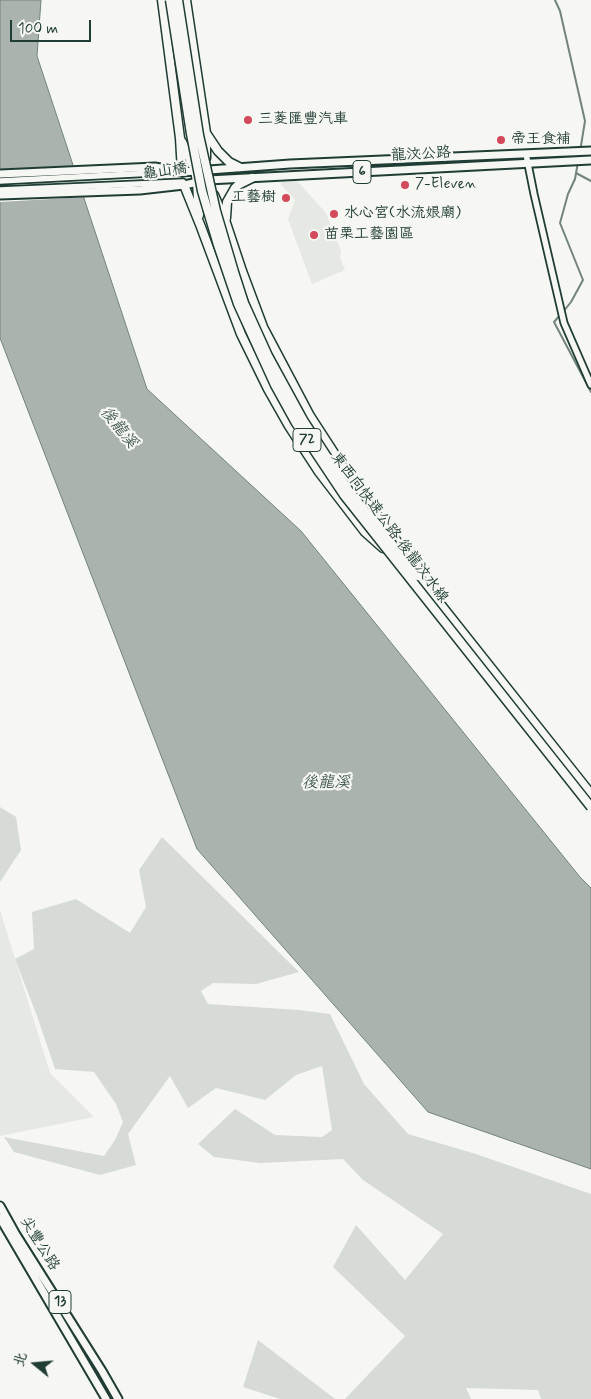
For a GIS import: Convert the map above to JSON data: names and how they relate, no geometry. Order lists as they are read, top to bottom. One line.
{"streets":{"highway":["72","東西向快速公路 後龍汶水線"],"main road":["龍汶公路","龜山橋","6","尖豐公路","13"]},"crossings":[["龍汶公路","龜山橋"],["龍汶公路","6"],["龜山橋","6"]],"water":["後龍溪"],"places":["三菱匯豐汽車","帝王食補","7-Eleven","工藝樹","水心宮(水流娘廟)","苗栗工藝園區"],"scale_bar":"100 m","north":"left"}
